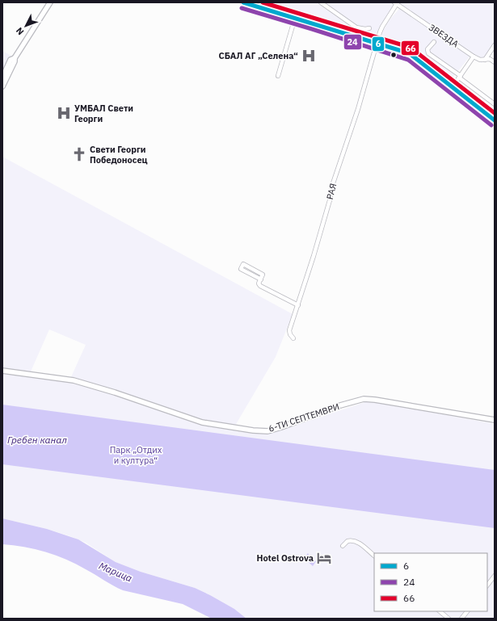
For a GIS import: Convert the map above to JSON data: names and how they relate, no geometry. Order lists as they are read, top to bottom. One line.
{"streets":{"street":["ЗВЕЗДА","РАЯ","6-ТИ СЕПТЕМВРИ"]},"crossings":[["ЗВЕЗДА","РАЯ"]],"water":["Гребен канал","Марица"],"parks":["Парк „Отдих и култура“"],"places":{"hospital":["СБАЛ АГ „Селена“","УМБАЛ Свети Георги"],"church":["Свети Георги Победоносец"],"hotel":["Hotel Ostrova"]},"lines":["transit line 6","transit line 66","transit line 24"],"legend":["6","24","66"],"north":"bottom left"}
